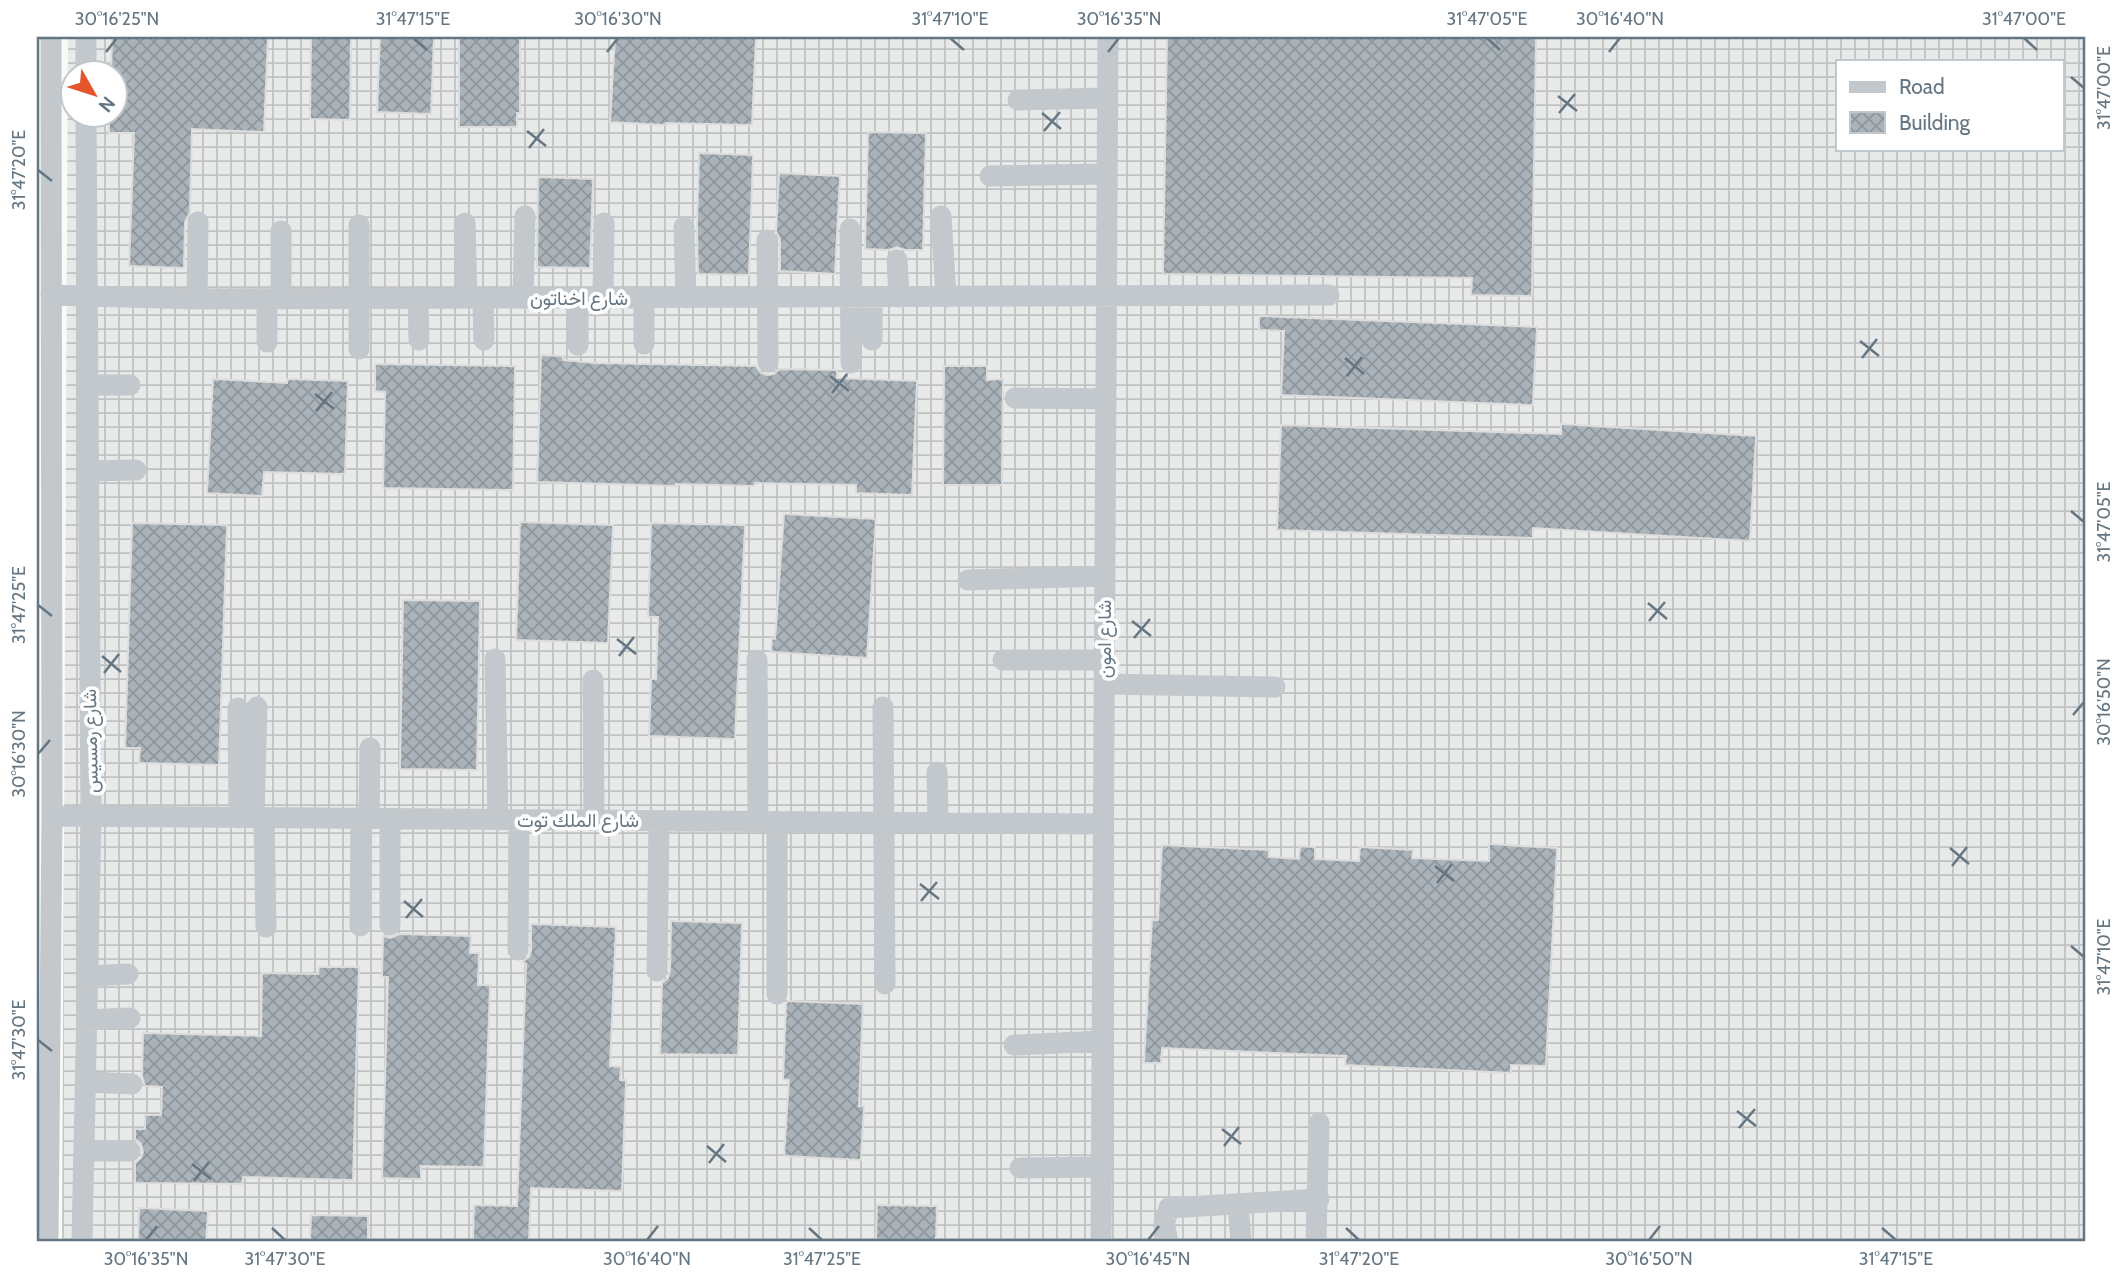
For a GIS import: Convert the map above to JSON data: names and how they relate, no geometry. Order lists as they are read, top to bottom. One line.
{"streets":{"street":["شارع اخناتون","شارع امون","شارع رمسيس","شارع الملك توت"]},"crossings":[["شارع اخناتون","شارع امون"],["شارع اخناتون","شارع رمسيس"],["شارع امون","شارع الملك توت"],["شارع رمسيس","شارع الملك توت"]],"legend":["Road","Building"],"north":"bottom right","coordinates":["30°16'25\"N","31°47'15\"E","30°16'30\"N","31°47'10\"E","30°16'35\"N","31°47'05\"E","30°16'40\"N","31°47'00\"E","31°47'20\"E","31°47'25\"E","30°16'50\"N","31°47'30\"E","30°16'45\"N"]}
